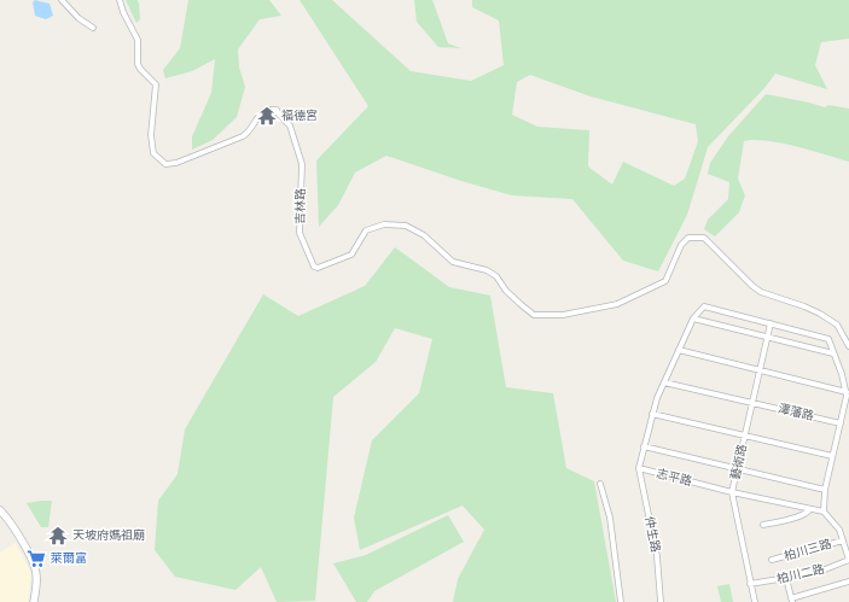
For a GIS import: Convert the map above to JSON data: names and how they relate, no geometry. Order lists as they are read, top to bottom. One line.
{"streets":{"street":["吉林路","澤藩路","藝術路","志平路","仲生路","柏川三路","柏川二路"]},"crossings":[["澤藩路","藝術路"],["藝術路","志平路"],["藝術路","柏川二路"],["志平路","仲生路"],["柏川三路","柏川二路"]],"places":{"temple":["福德宮","天坡府媽祖廟"],"supermarket":["萊爾富"]}}
